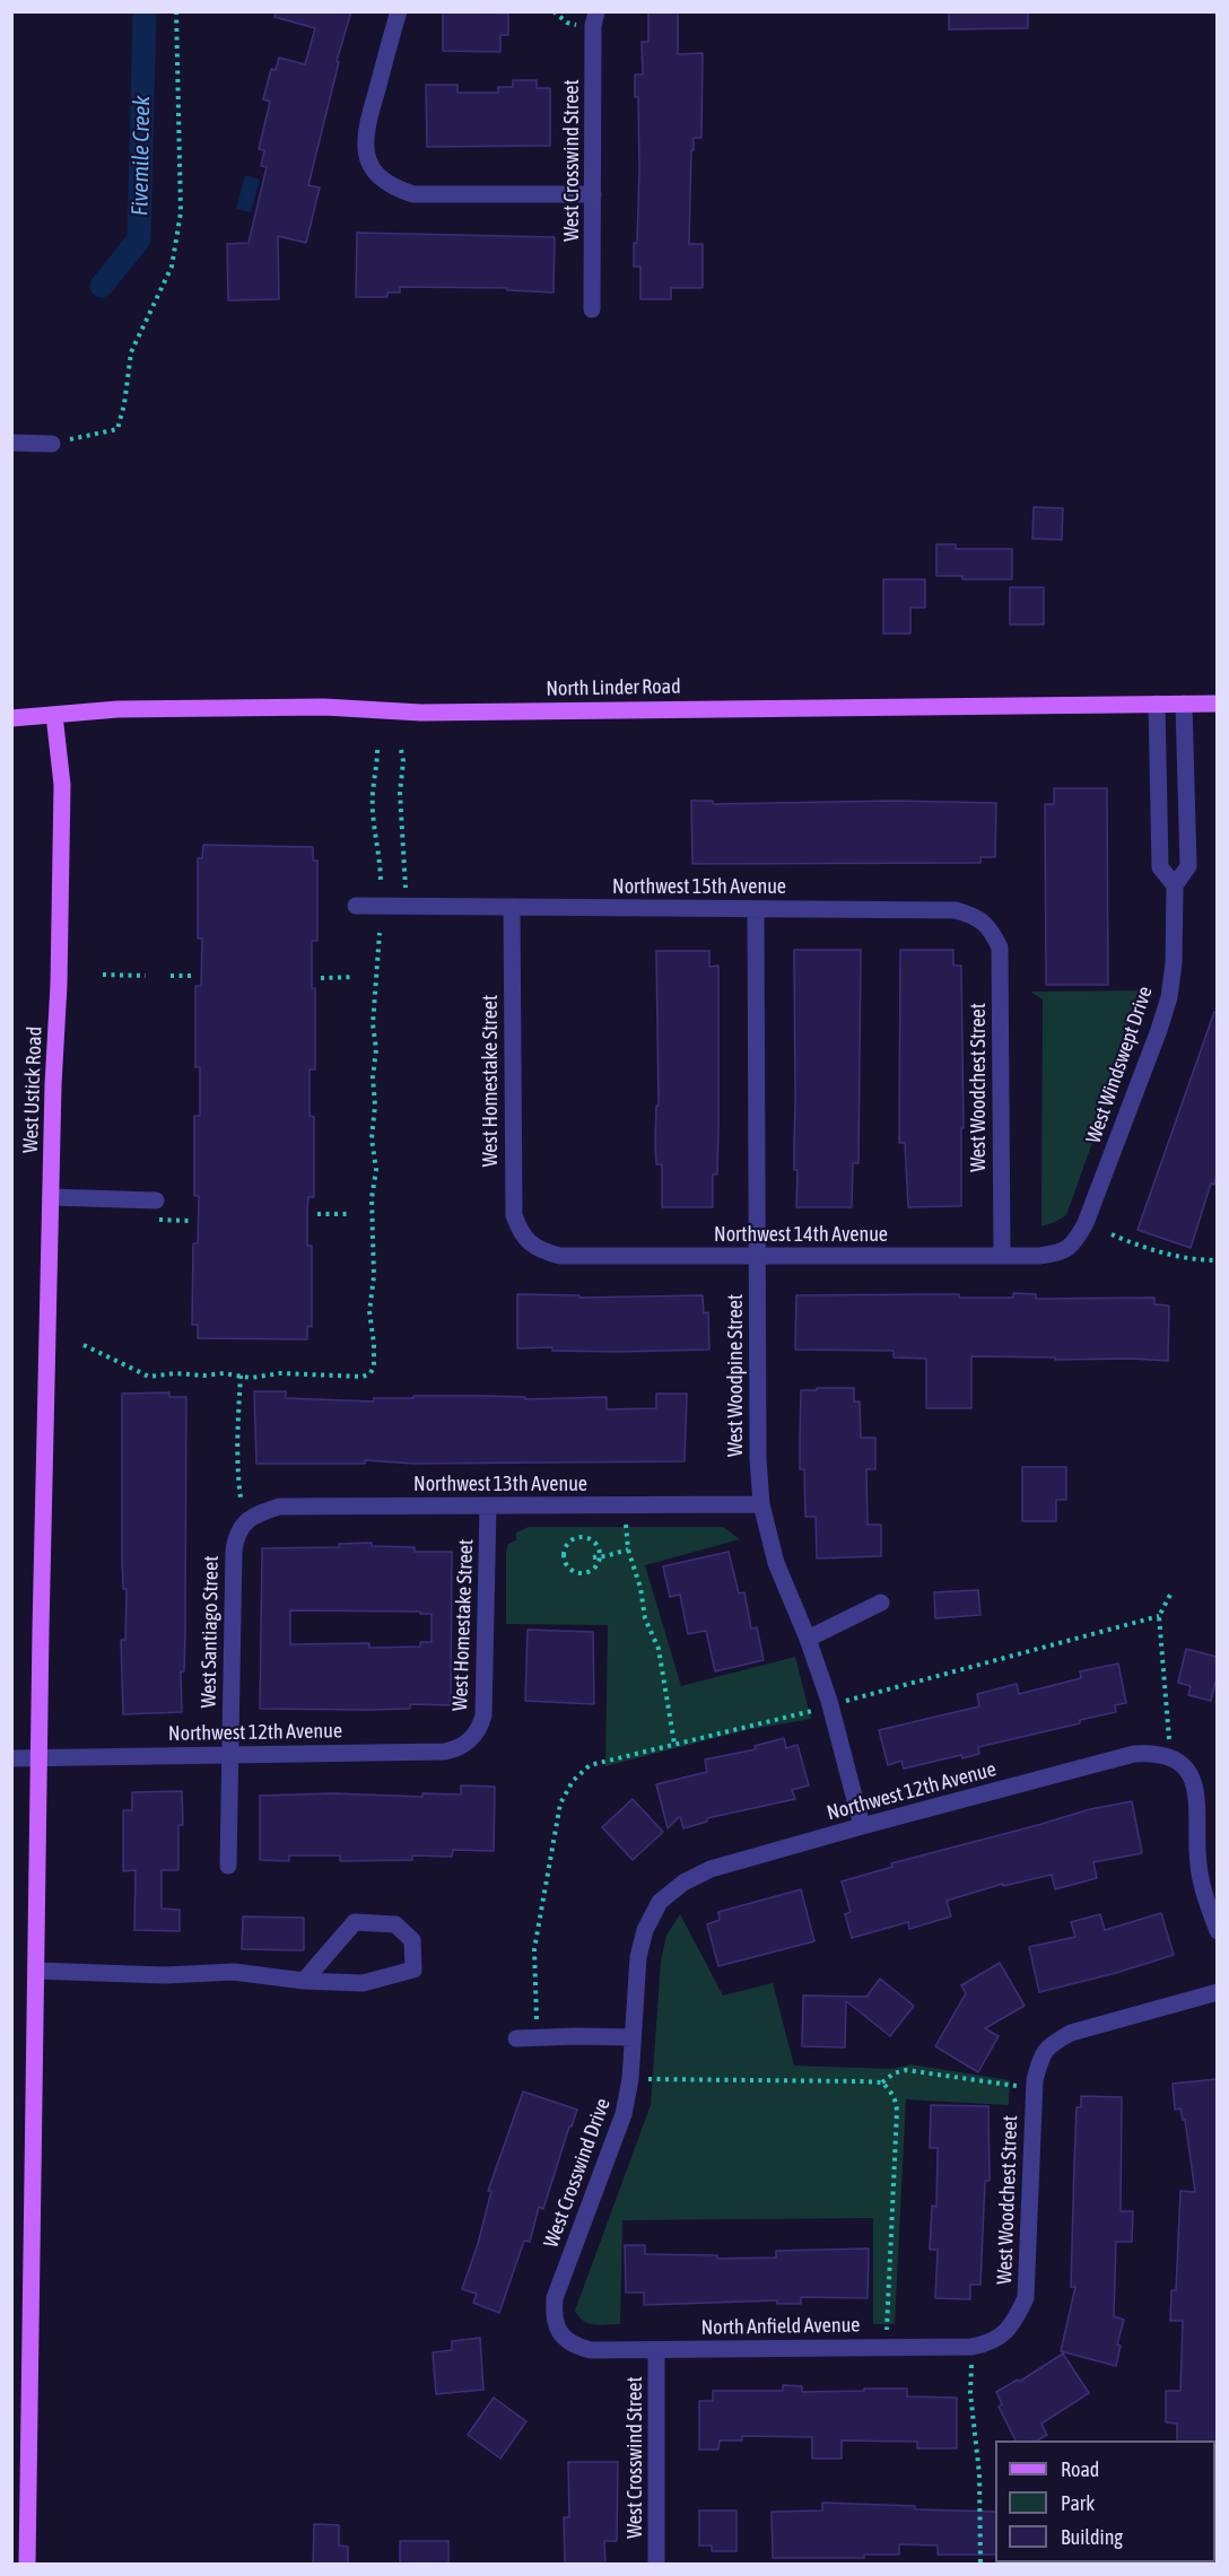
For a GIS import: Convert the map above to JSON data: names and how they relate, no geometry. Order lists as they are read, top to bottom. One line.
{"streets":{"main road":["North Linder Road","West Ustick Road"],"street":["West Crosswind Street","Northwest 15th Avenue","West Windswept Drive","West Homestake Street","West Woodchest Street","Northwest 14th Avenue","West Woodpine Street","Northwest 13th Avenue","West Santiago Street","Northwest 12th Avenue","West Crosswind Drive","North Anfield Avenue"]},"crossings":[["West Crosswind Street","North Anfield Avenue"],["North Linder Road","West Windswept Drive"],["North Linder Road","West Ustick Road"],["Northwest 15th Avenue","West Homestake Street"],["Northwest 15th Avenue","West Woodchest Street"],["Northwest 15th Avenue","West Woodpine Street"],["West Windswept Drive","Northwest 14th Avenue"],["West Homestake Street","Northwest 14th Avenue"],["West Homestake Street","Northwest 13th Avenue"],["West Homestake Street","Northwest 12th Avenue"],["West Woodchest Street","Northwest 14th Avenue"],["West Woodchest Street","North Anfield Avenue"],["West Ustick Road","Northwest 12th Avenue"],["Northwest 14th Avenue","West Woodpine Street"],["West Woodpine Street","Northwest 13th Avenue"],["West Woodpine Street","Northwest 12th Avenue"],["Northwest 13th Avenue","West Santiago Street"],["West Santiago Street","Northwest 12th Avenue"],["Northwest 12th Avenue","West Crosswind Drive"],["West Crosswind Drive","North Anfield Avenue"]],"water":["Fivemile Creek"],"legend":["Road","Park","Building"]}
